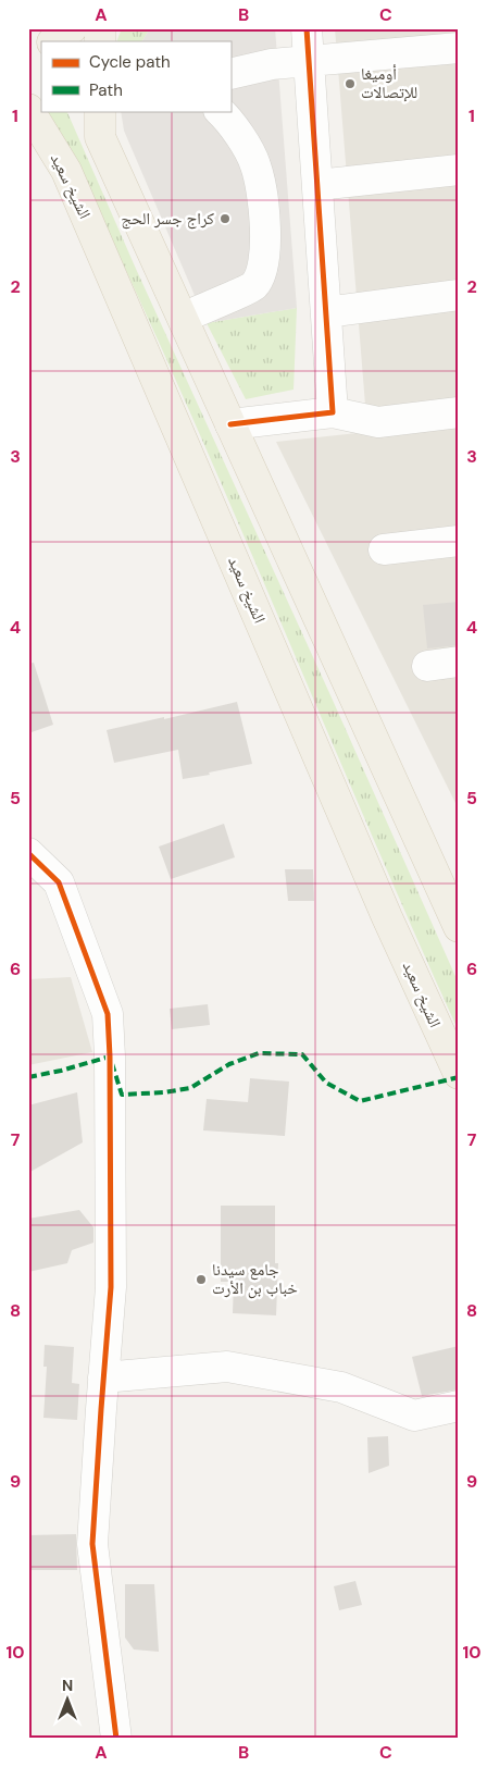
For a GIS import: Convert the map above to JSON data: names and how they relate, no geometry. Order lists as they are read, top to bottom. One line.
{"streets":{"main road":["الشيخ سعيد"]},"places":["أوميغا للإتصالات","كراج جسر الحج","جامع سيدنا خباب بن الأرت"],"legend":["Cycle path","Path"],"north":"top","grid":{"columns":["A","B","C"],"rows":["1","2","3","4","5","6","7","8","9","10"]}}
